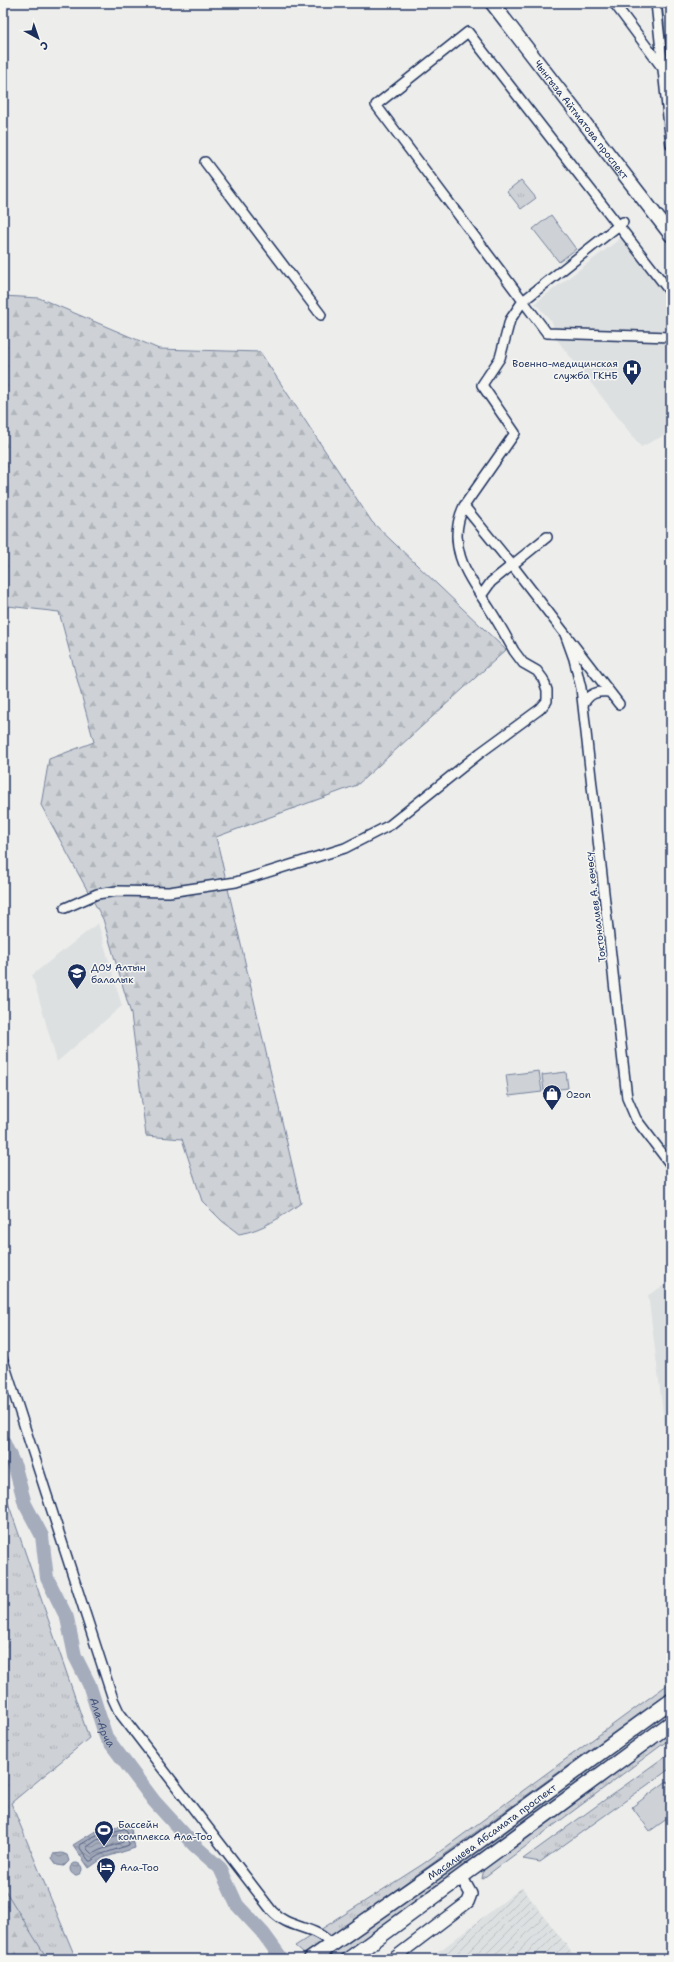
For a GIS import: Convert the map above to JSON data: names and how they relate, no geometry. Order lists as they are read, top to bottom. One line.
{"streets":{"main road":["Чынгыза Айтматова проспект","Масалиева Абсамата проспект"],"street":["Токтоналиев А. көчөсү"]},"water":["Ала-Арча"],"places":{"hospital":["Военно-медицинская служба ГКНБ"],"school or university":["ДОУ Алтын балалык"],"shop":["Ozon"],"sports":["Бассейн комплекса Ала-Тоо"],"hotel":["Ала-Тоо"]},"north":"bottom right"}
